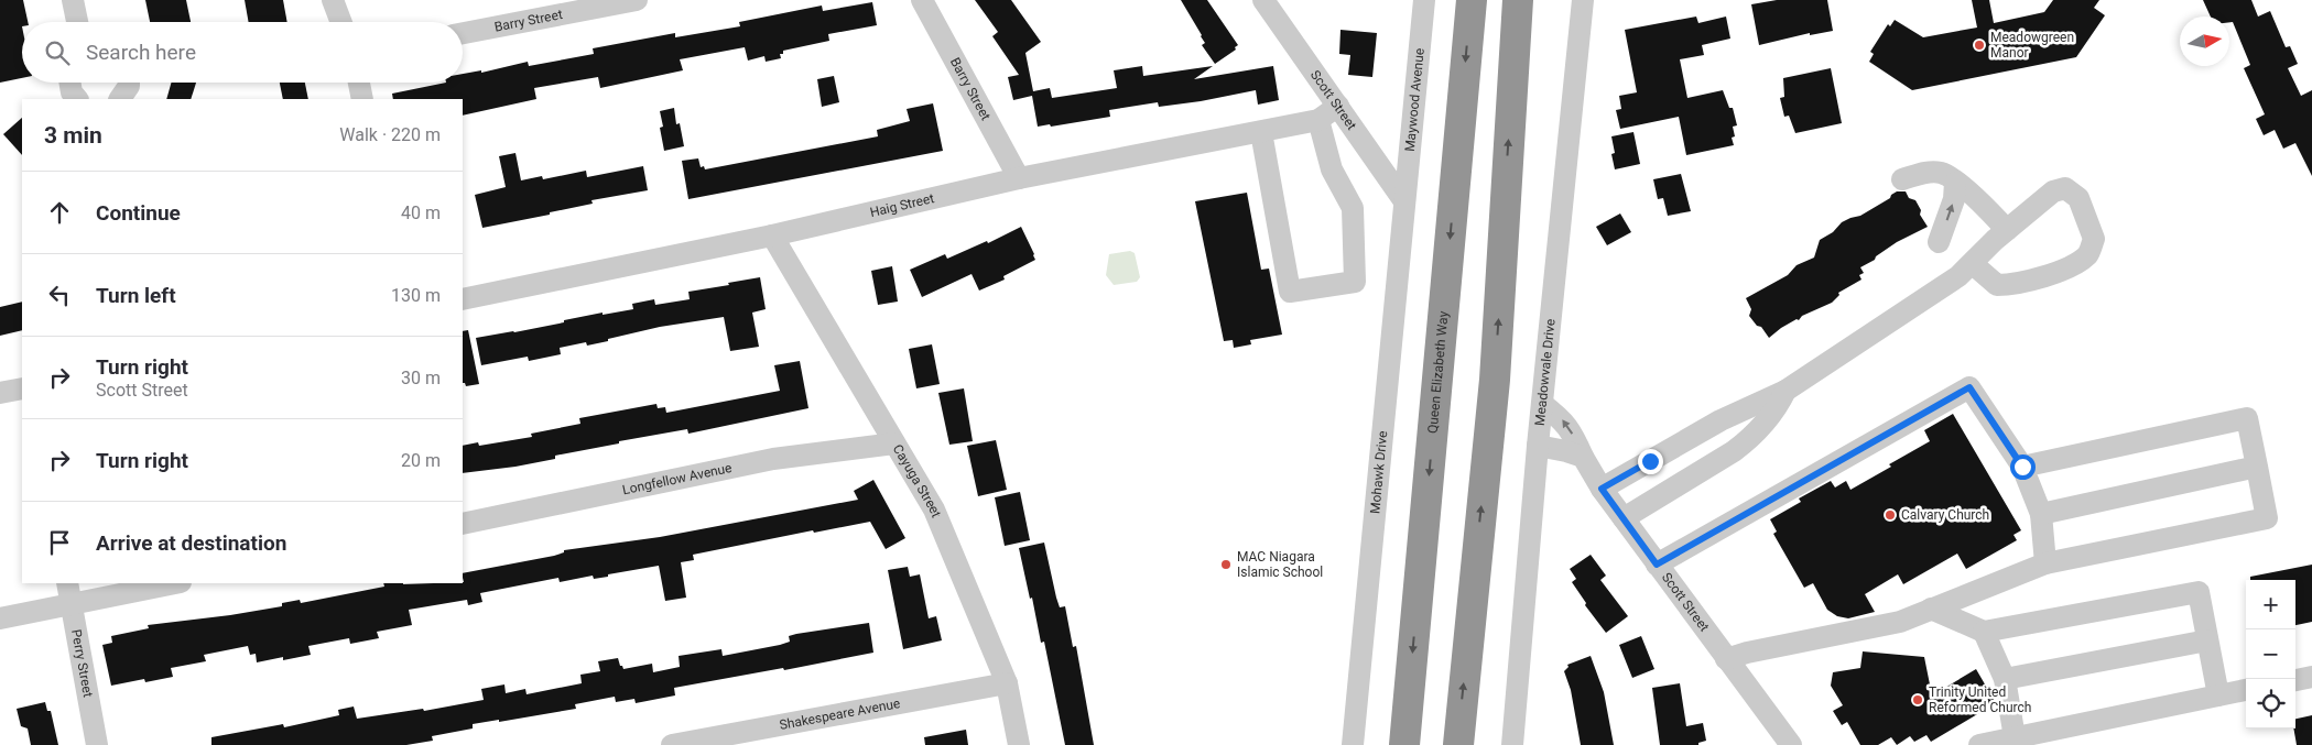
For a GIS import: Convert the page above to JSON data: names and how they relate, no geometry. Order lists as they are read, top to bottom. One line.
{"streets":{"highway":["Queen Elizabeth Way"],"street":["Barry Street","Scott Street","Maywood Avenue","Haig Street","Meadowvale Drive","Mohawk Drive","Longfellow Avenue","Cayuga Street","Perry Street","Shakespeare Avenue"]},"crossings":[["Barry Street","Haig Street"],["Scott Street","Maywood Avenue"],["Scott Street","Haig Street"],["Scott Street","Meadowvale Drive"],["Scott Street","Mohawk Drive"],["Maywood Avenue","Mohawk Drive"],["Haig Street","Cayuga Street"],["Longfellow Avenue","Cayuga Street"],["Cayuga Street","Shakespeare Avenue"]],"places":["Meadowgreen Manor","Calvary Church","MAC Niagara Islamic School","Trinity United Reformed Church"],"north":"right","page":{"search":"Search here","heading":["3 min","Walk · 220 m"],"list":[["Continue","40 m"],["Turn left","130 m"],["Turn right","Scott Street","30 m"],["Turn right","20 m"],"Arrive at destination"],"map_buttons":["+","−"]}}
